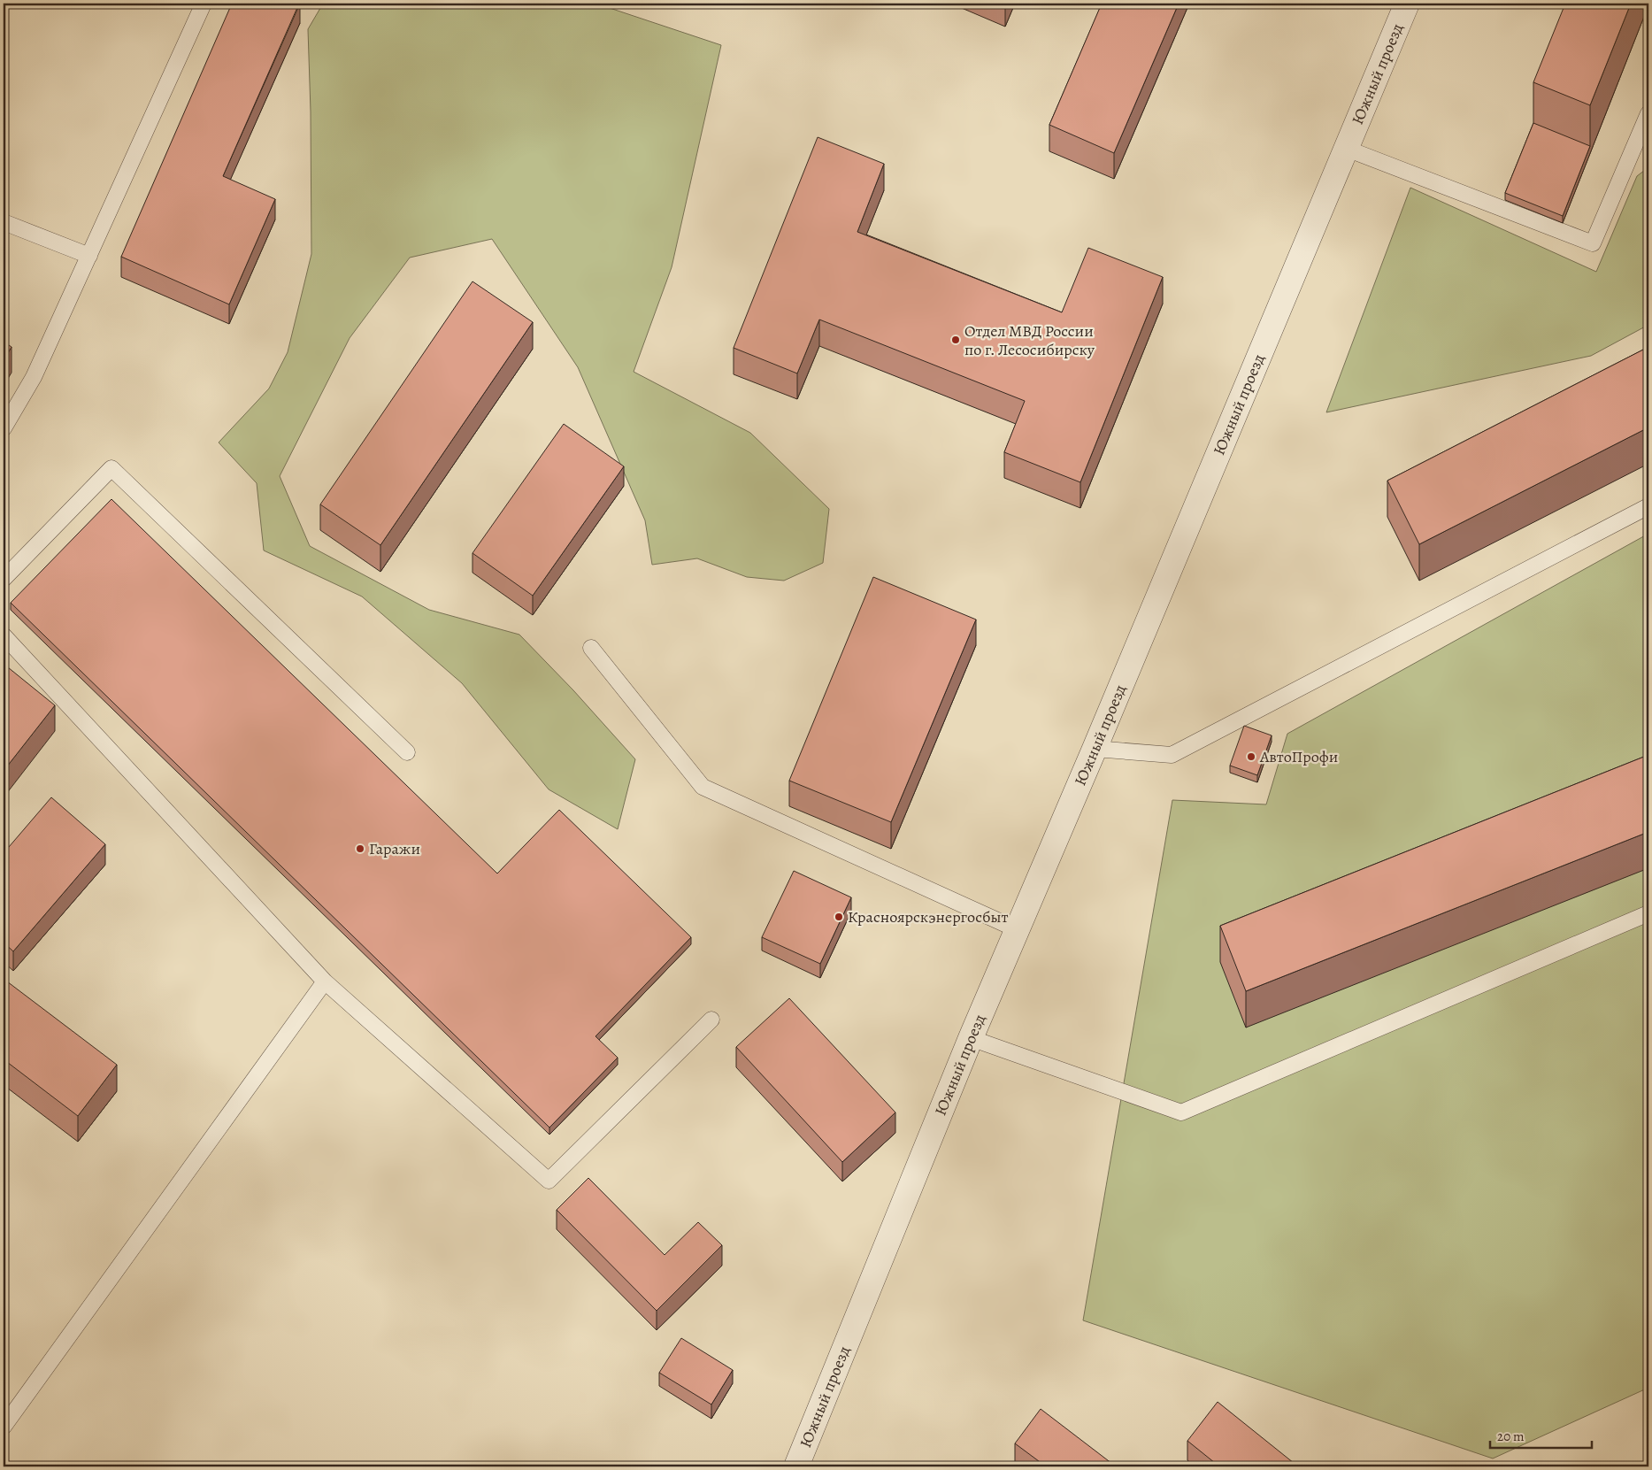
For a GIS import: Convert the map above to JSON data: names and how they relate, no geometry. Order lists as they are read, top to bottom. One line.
{"streets":{"street":["Южный проезд"]},"places":["Отдел МВД России по г. Лесосибирску","АвтоПрофи","Гаражи","Красноярскэнергосбыт"],"scale_bar":"20 m"}
